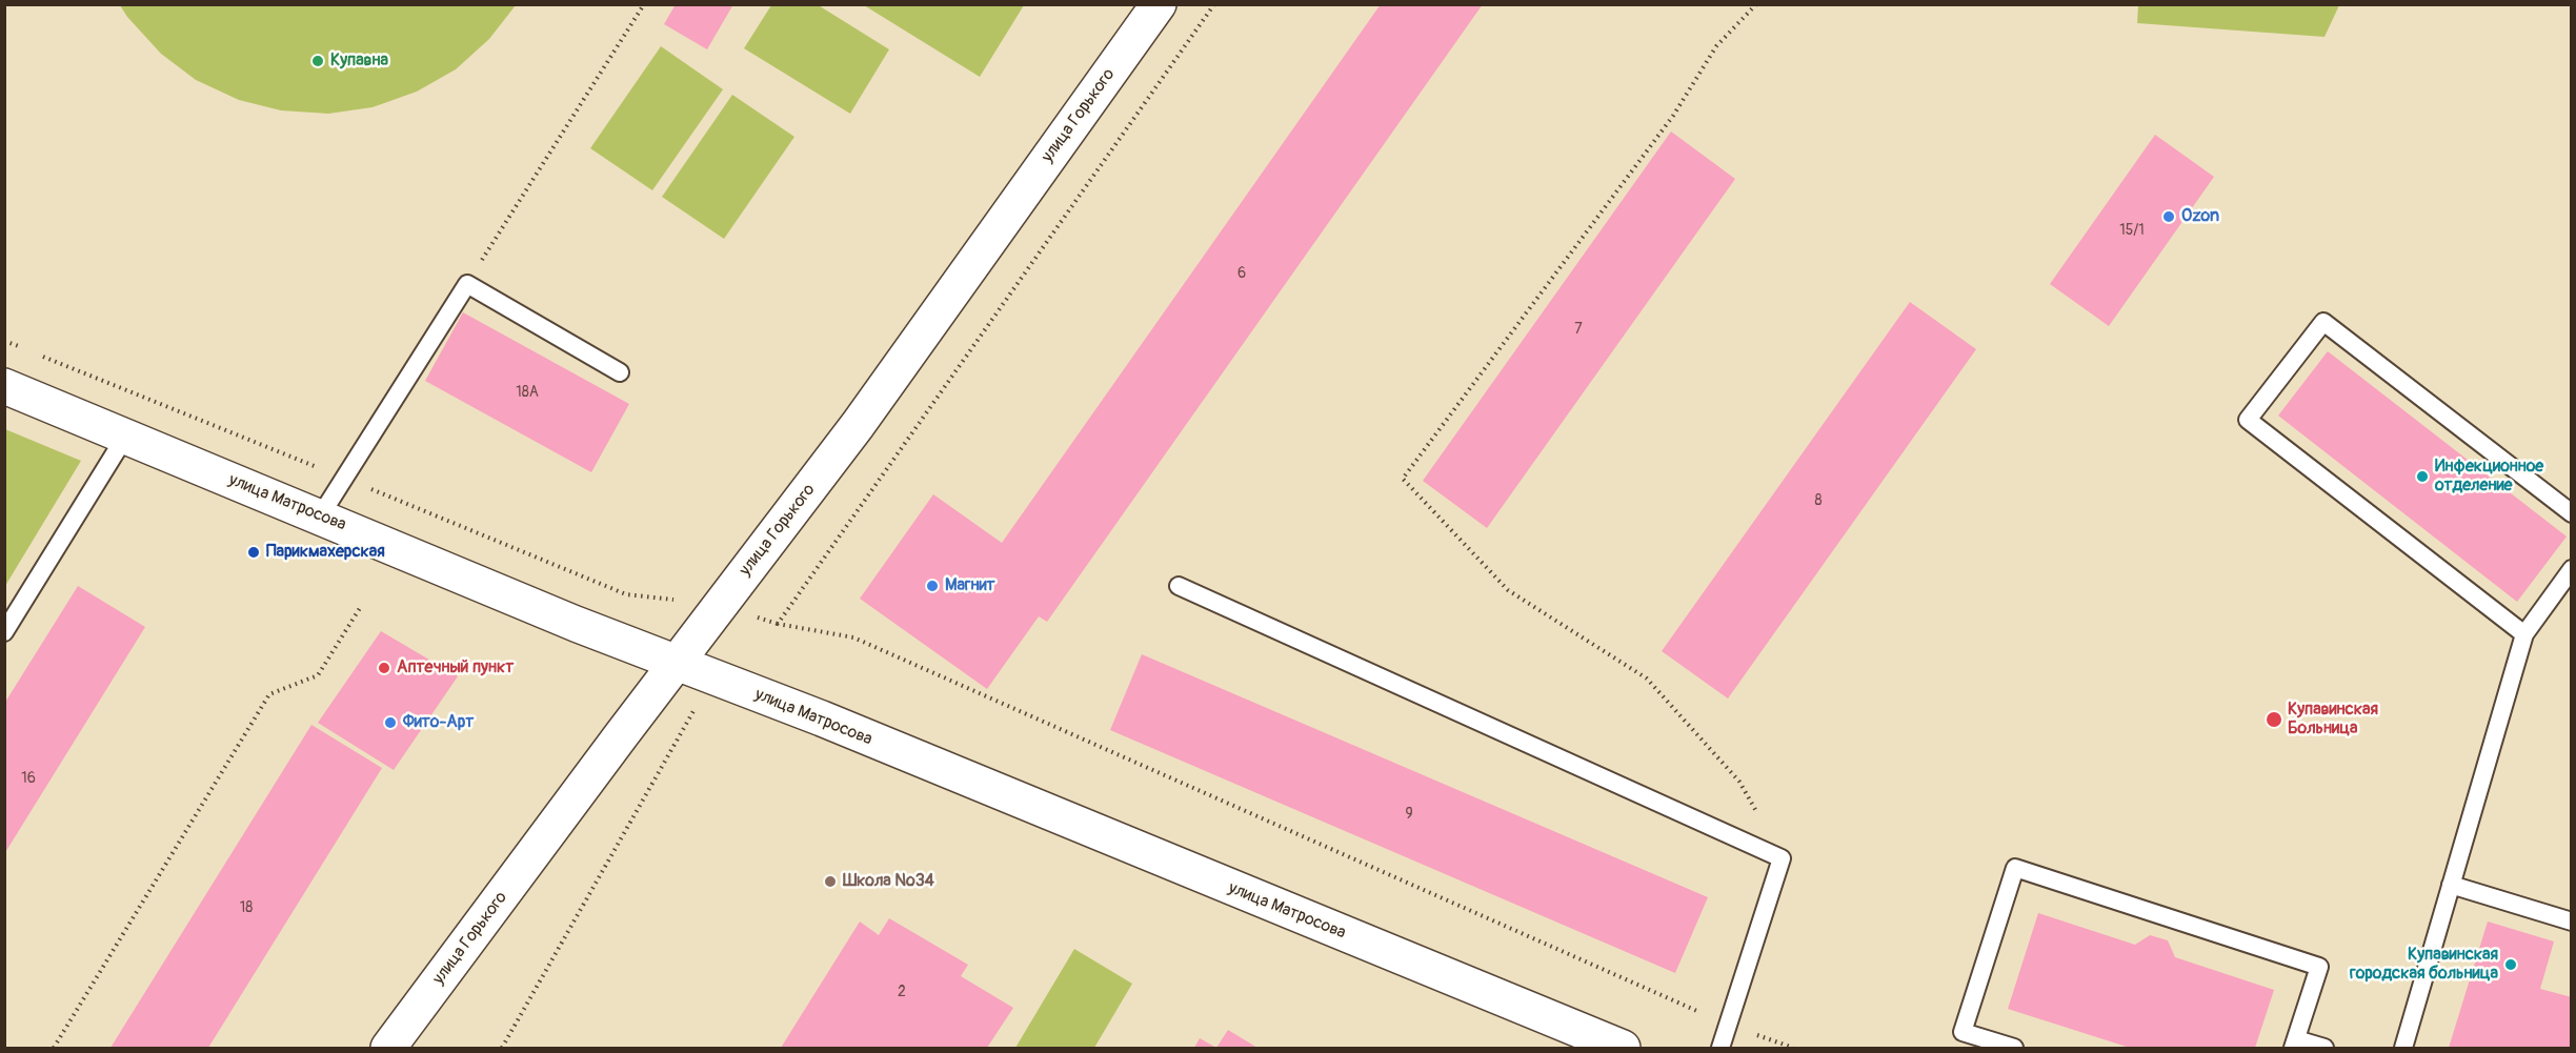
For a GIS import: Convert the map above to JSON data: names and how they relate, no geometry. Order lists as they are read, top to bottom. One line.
{"streets":{"street":["улица Горького","улица Матросова"]},"crossings":[["улица Горького","улица Матросова"]],"places":["Купавна","Ozon","Инфекционное отделение","Парикмахерская","Магнит","Аптечный пункт","Купавинская Больница","Фито-Арт","Школа №34","Купавинская городская больница"],"house_numbers":["15/1","6","7","18А","8","16","9","18","2"]}
